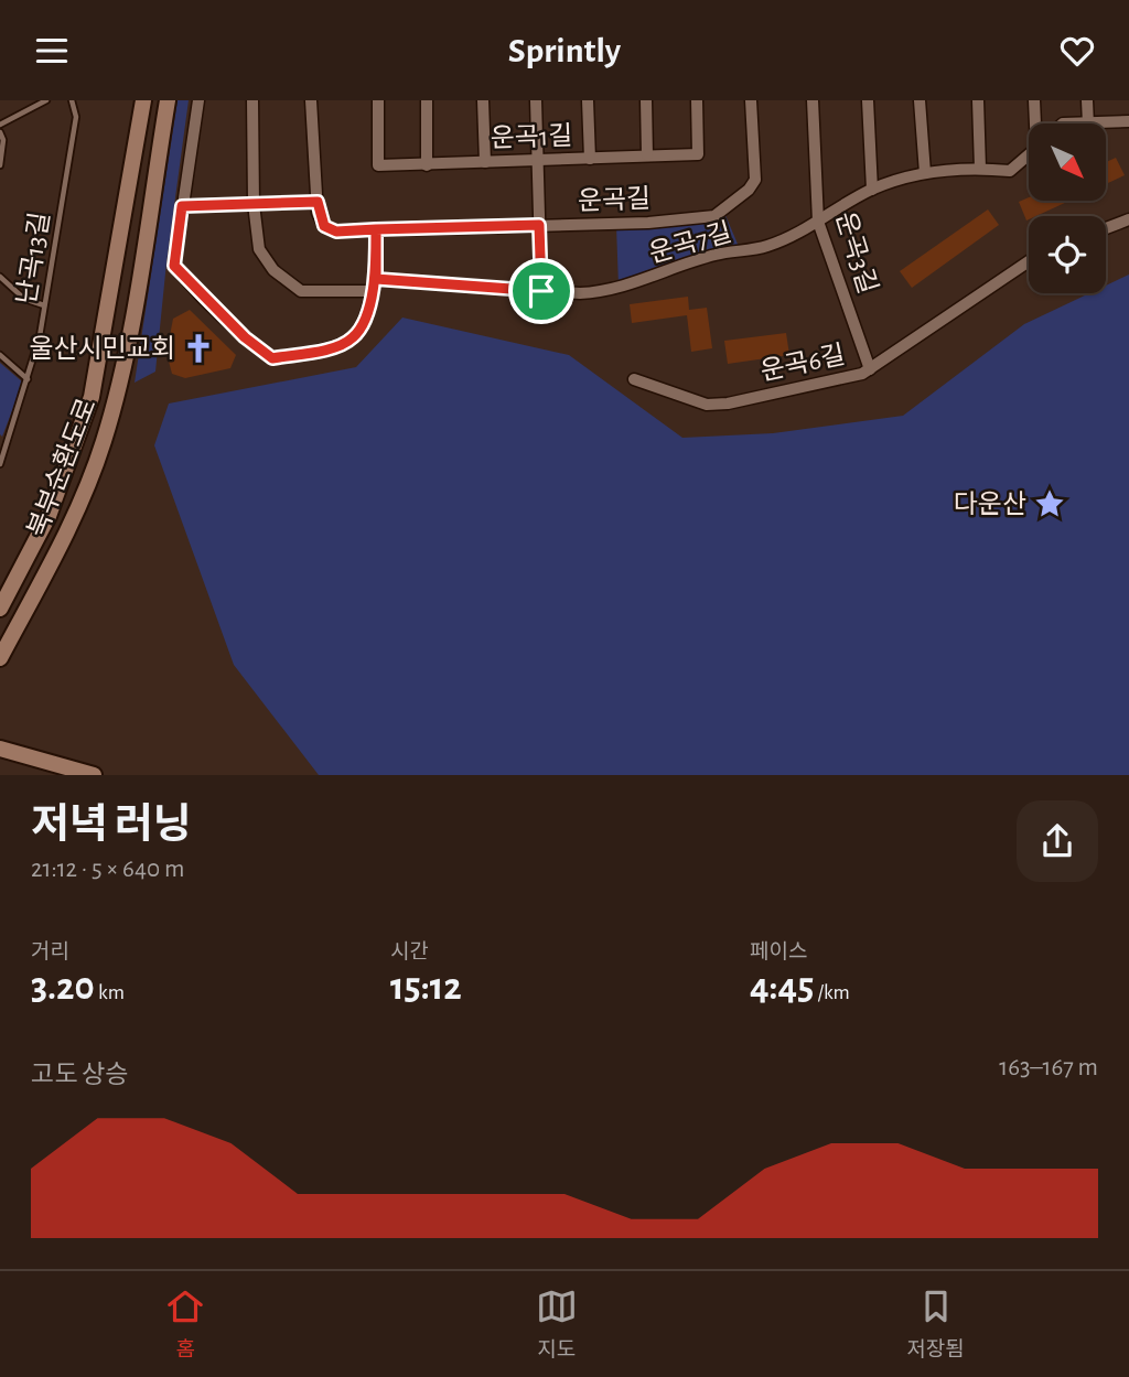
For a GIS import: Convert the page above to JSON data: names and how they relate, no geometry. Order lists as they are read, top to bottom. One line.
{"streets":{"main road":["북부순환도로"],"street":["운곡1길","운곡길","운곡7길","운곡3길","운곡6길"],"lane":["난곡13길"]},"crossings":[["운곡7길","운곡3길"],["운곡3길","운곡6길"]],"places":{"church":["울산시민교회"],"place":["다운산"]},"north":"bottom right","page":{"header":"Sprintly","heading":["저녁 러닝","21:12 · 5 × 640 m"],"stats":[["거리","3.20 km"],["시간","15:12"],["페이스","4:45 /km"]],"chart":["고도 상승","163–167 m"],"tabs":["홈","지도","저장됨"]}}
